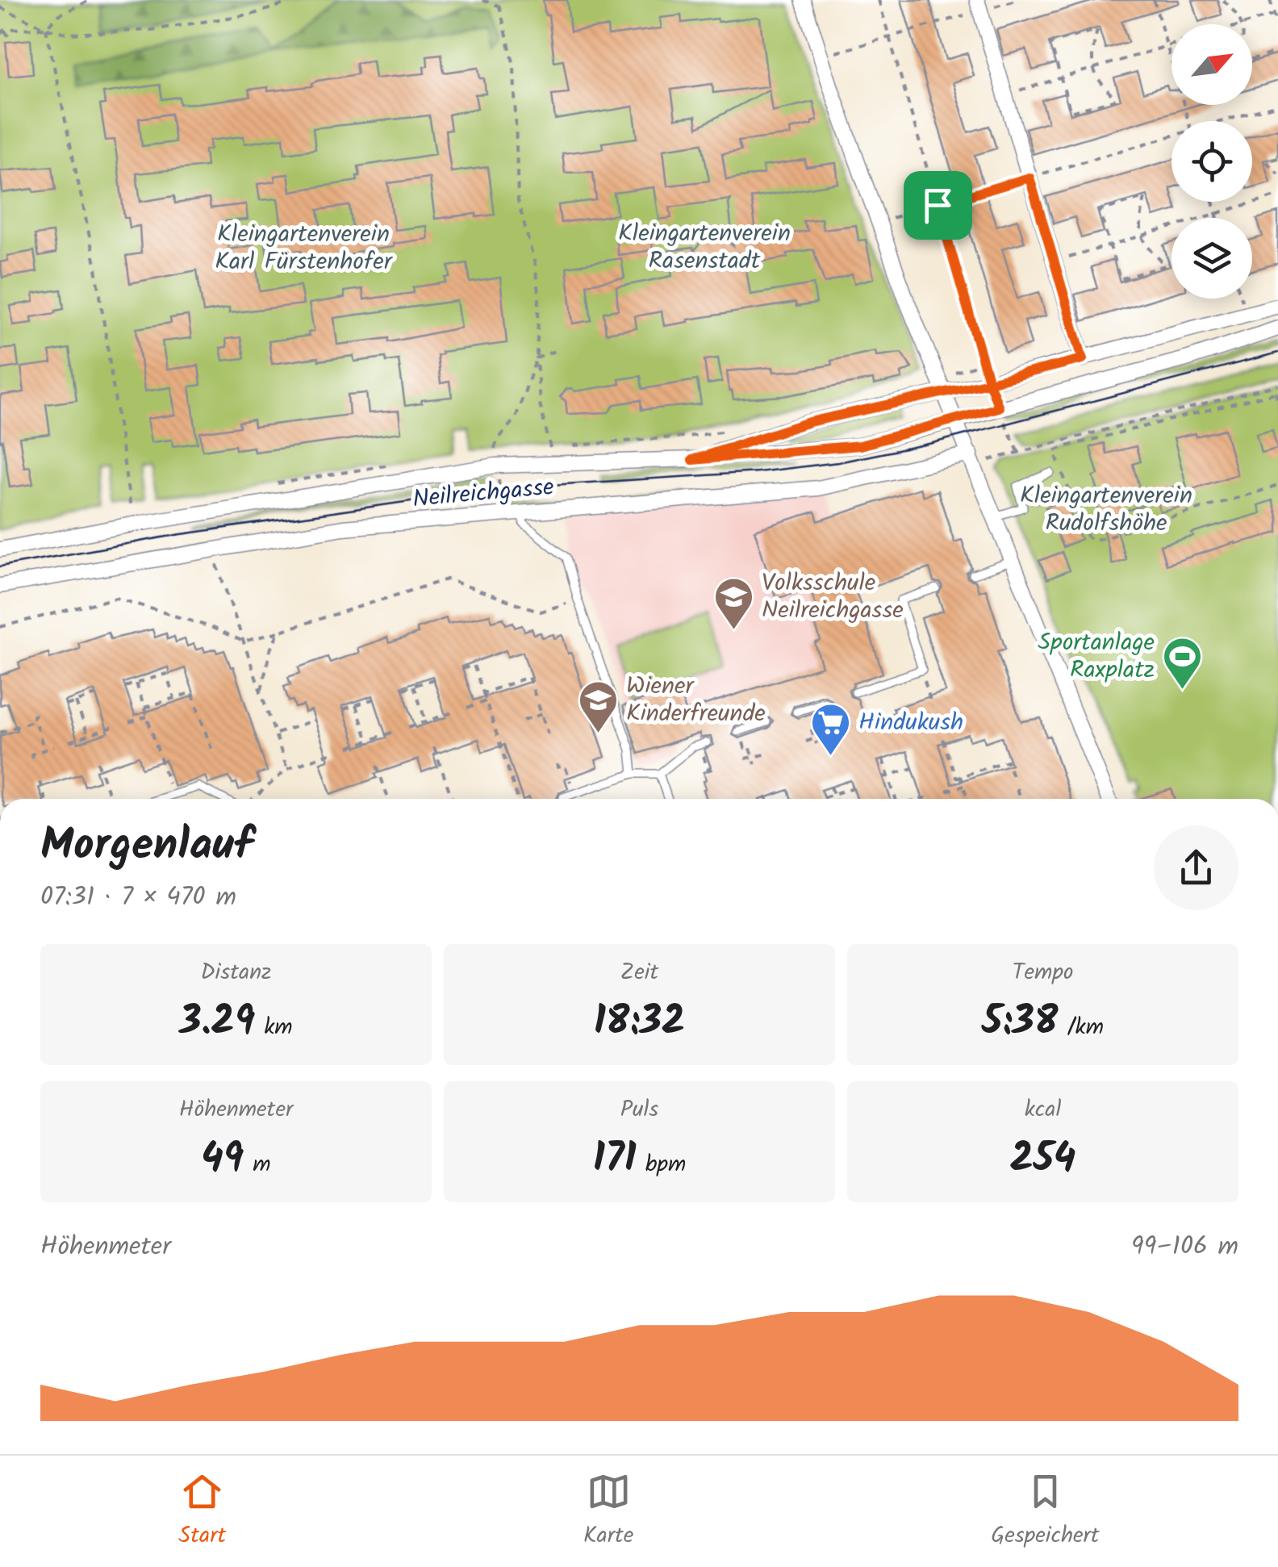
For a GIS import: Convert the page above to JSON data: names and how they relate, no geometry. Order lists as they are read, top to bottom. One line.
{"streets":{"street":["Neilreichgasse"]},"parks":["Kleingartenverein Rasenstadt","Kleingartenverein Karl Fürstenhofer","Kleingartenverein Rudolfshöhe"],"places":{"school or university":["Volksschule Neilreichgasse","Wiener Kinderfreunde"],"sports":["Sportanlage Raxplatz"],"supermarket":["Hindukush"]},"north":"top right","page":{"heading":["Morgenlauf","07:31 · 7 × 470 m"],"stats":[["Distanz","3.29 km"],["Zeit","18:32"],["Tempo","5:38 /km"],["Höhenmeter","49 m"],["Puls","171 bpm"],["kcal","254"]],"chart":["Höhenmeter","99–106 m"],"tabs":["Start","Karte","Gespeichert"]}}
